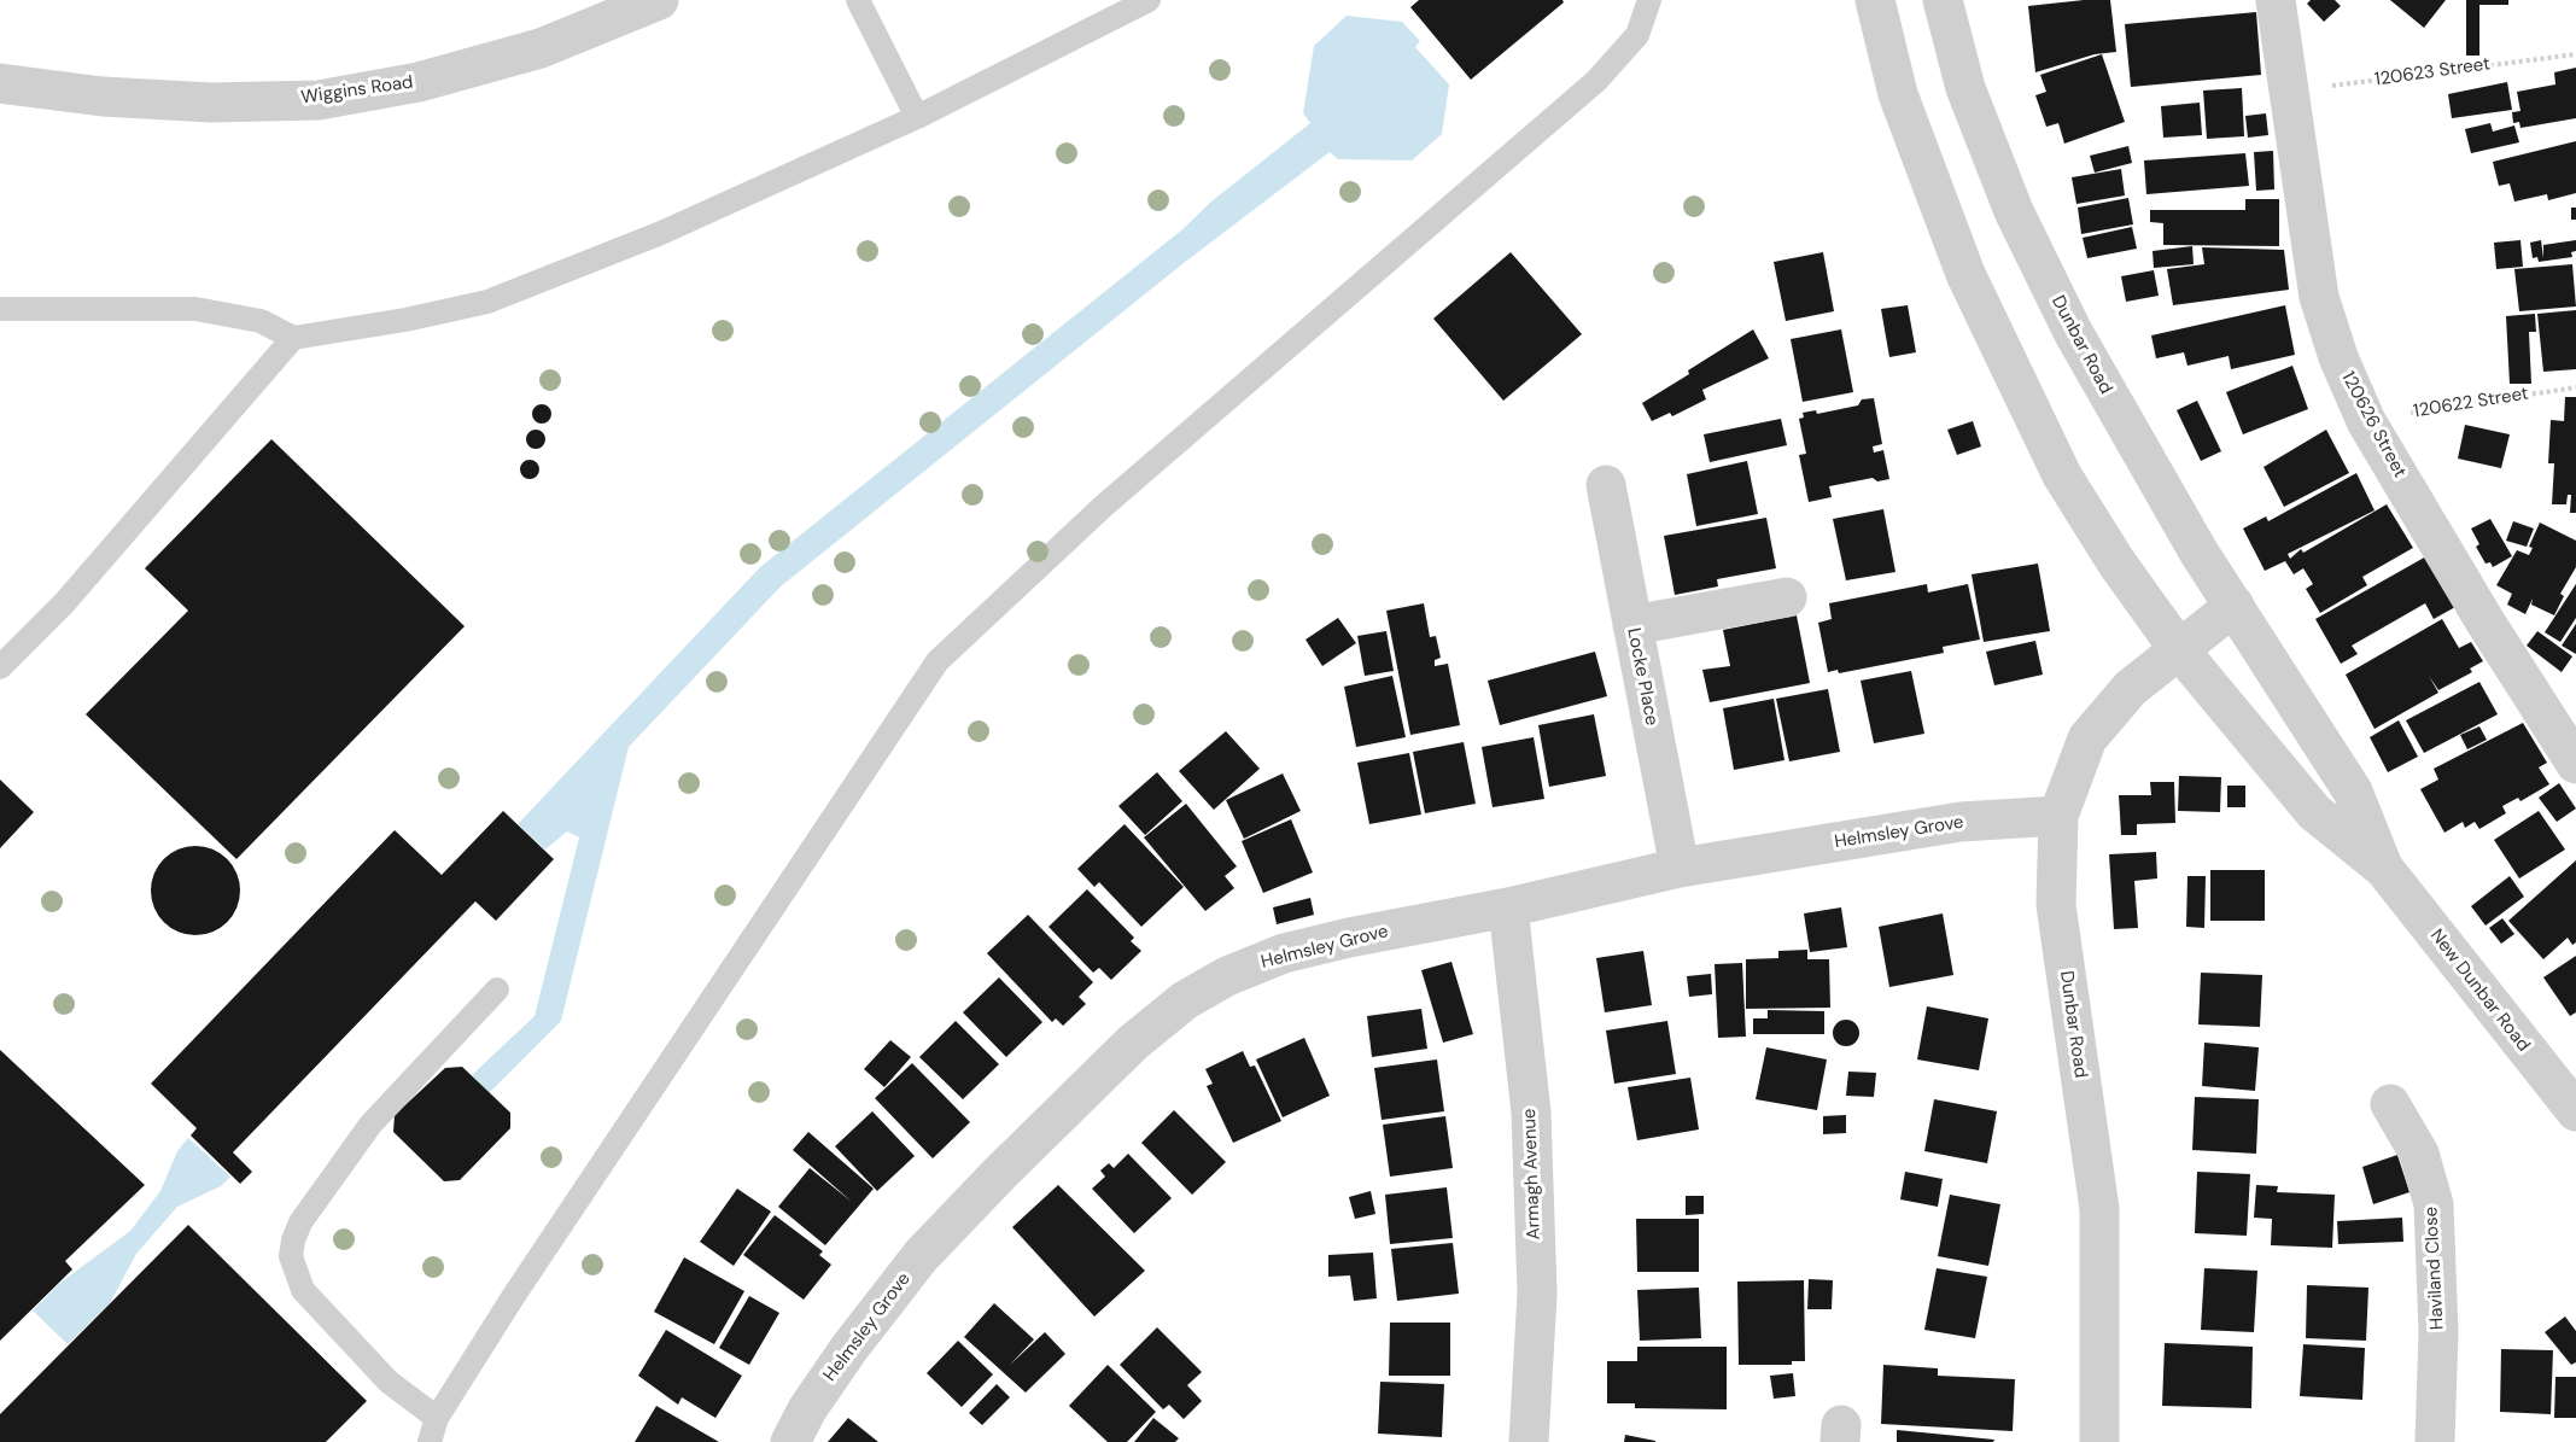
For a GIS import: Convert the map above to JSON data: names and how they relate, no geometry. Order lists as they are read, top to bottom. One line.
{"streets":{"street":["Wiggins Road","Dunbar Road","120626 Street","Locke Place","Helmsley Grove","New Dunbar Road","Armagh Avenue","Haviland Close"],"path":["120623 Street","120622 Street"]},"crossings":[["120623 Street","120626 Street"],["Dunbar Road","Helmsley Grove"],["Dunbar Road","New Dunbar Road"],["120622 Street","120626 Street"],["Locke Place","Helmsley Grove"],["Helmsley Grove","Armagh Avenue"]]}
